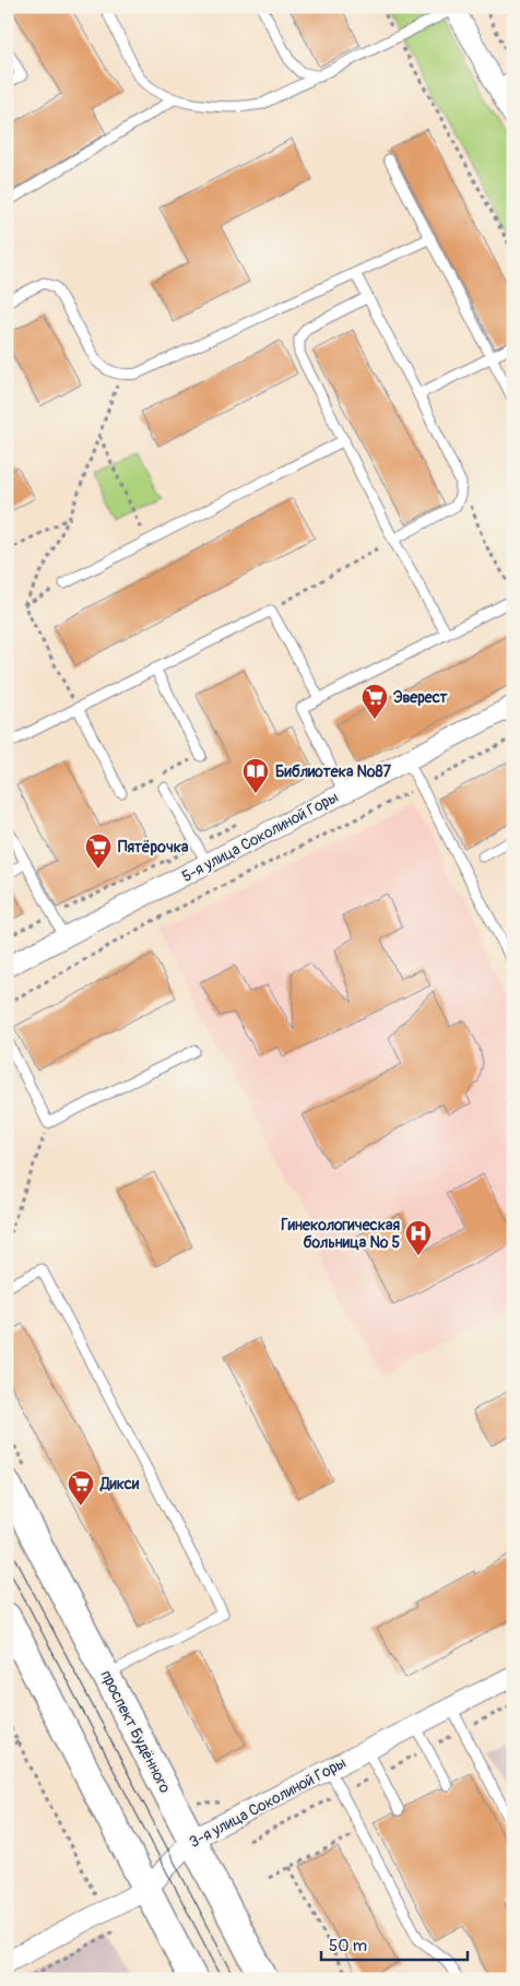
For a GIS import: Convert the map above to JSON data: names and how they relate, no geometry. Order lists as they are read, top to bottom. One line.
{"streets":{"main road":["проспект Будённого"],"street":["5-я улица Соколиной Горы","3-я улица Соколиной Горы"]},"crossings":[["проспект Будённого","3-я улица Соколиной Горы"]],"places":{"supermarket":["Эверест","Пятёрочка","Дикси"],"library":["Библиотека №87"],"hospital":["Гинекологическая больница № 5"]},"scale_bar":"50 m"}
